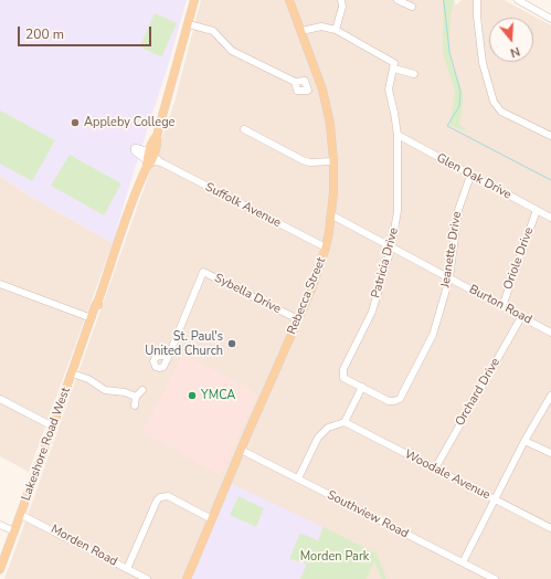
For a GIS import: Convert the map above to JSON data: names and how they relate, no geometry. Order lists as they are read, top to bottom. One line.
{"streets":{"main road":["Rebecca Street","Lakeshore Road West"],"street":["Glen Oak Drive","Suffolk Avenue","Jeanette Drive","Oriole Drive","Patricia Drive","Sybella Drive","Burton Road","Orchard Drive","Woodale Avenue","Southview Road","Morden Road"]},"crossings":[["Glen Oak Drive","Jeanette Drive"],["Glen Oak Drive","Oriole Drive"],["Glen Oak Drive","Patricia Drive"],["Suffolk Avenue","Rebecca Street"],["Suffolk Avenue","Lakeshore Road West"],["Jeanette Drive","Patricia Drive"],["Jeanette Drive","Burton Road"],["Oriole Drive","Burton Road"],["Patricia Drive","Burton Road"],["Sybella Drive","Rebecca Street"],["Rebecca Street","Burton Road"],["Rebecca Street","Southview Road"],["Burton Road","Orchard Drive"],["Orchard Drive","Woodale Avenue"],["Lakeshore Road West","Morden Road"]],"parks":["Morden Park"],"places":["Appleby College","St. Paul's United Church","YMCA"],"scale_bar":"200 m","north":"bottom"}
